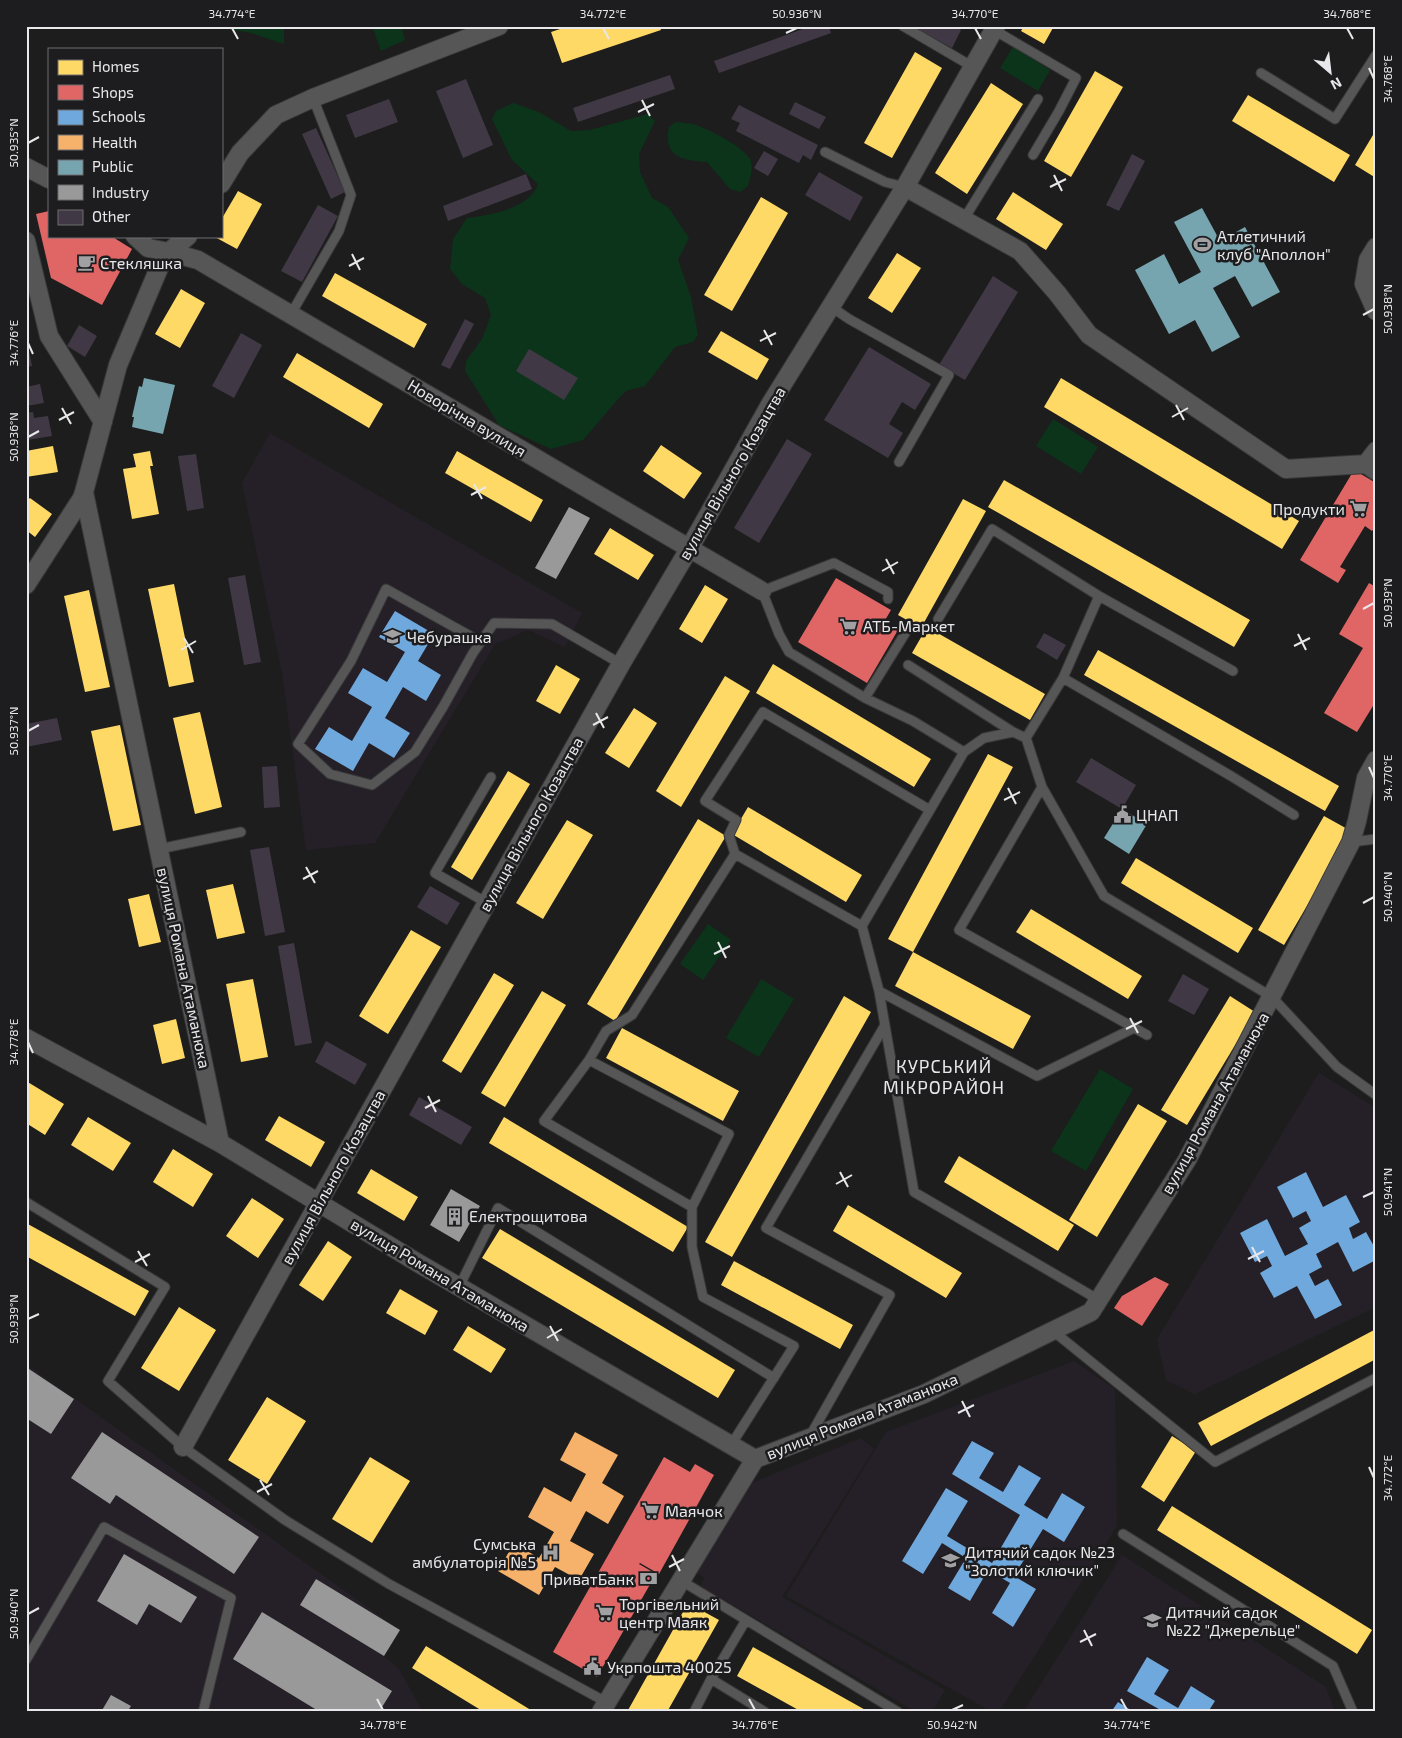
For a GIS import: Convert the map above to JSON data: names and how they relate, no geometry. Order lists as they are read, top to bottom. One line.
{"streets":{"street":["Новорічна вулиця","вулиця Вільного Козацтва","вулиця Романа Атаманюка"]},"crossings":[["Новорічна вулиця","вулиця Вільного Козацтва"],["Новорічна вулиця","вулиця Романа Атаманюка"],["вулиця Вільного Козацтва","вулиця Романа Атаманюка"]],"districts":["КУРСЬКИЙ МІКРОРАЙОН"],"places":{"sports":["Атлетичний клуб \"Аполлон\""],"cafe":["Стекляшка"],"supermarket":["Продукти","АТБ-Маркет","Маячок","Торгівельний центр Маяк"],"school or university":["Чебурашка","Дитячий садок №23 \"Золотий ключик\"","Дитячий садок №22 \"Джерельце\""],"public building":["ЦНАП","Укрпошта 40025"],"building":["Електрощитова"],"hospital":["Сумська амбулаторія №5"],"bank":["ПриватБанк"]},"legend":["Homes","Shops","Schools","Health","Public","Industry","Other"],"north":"bottom right","coordinates":["34.774°E","34.772°E","50.936°N","34.770°E","34.768°E","50.935°N","50.938°N","34.776°E","50.939°N","50.937°N","50.940°N","34.778°E","50.941°N","50.942°N"]}
